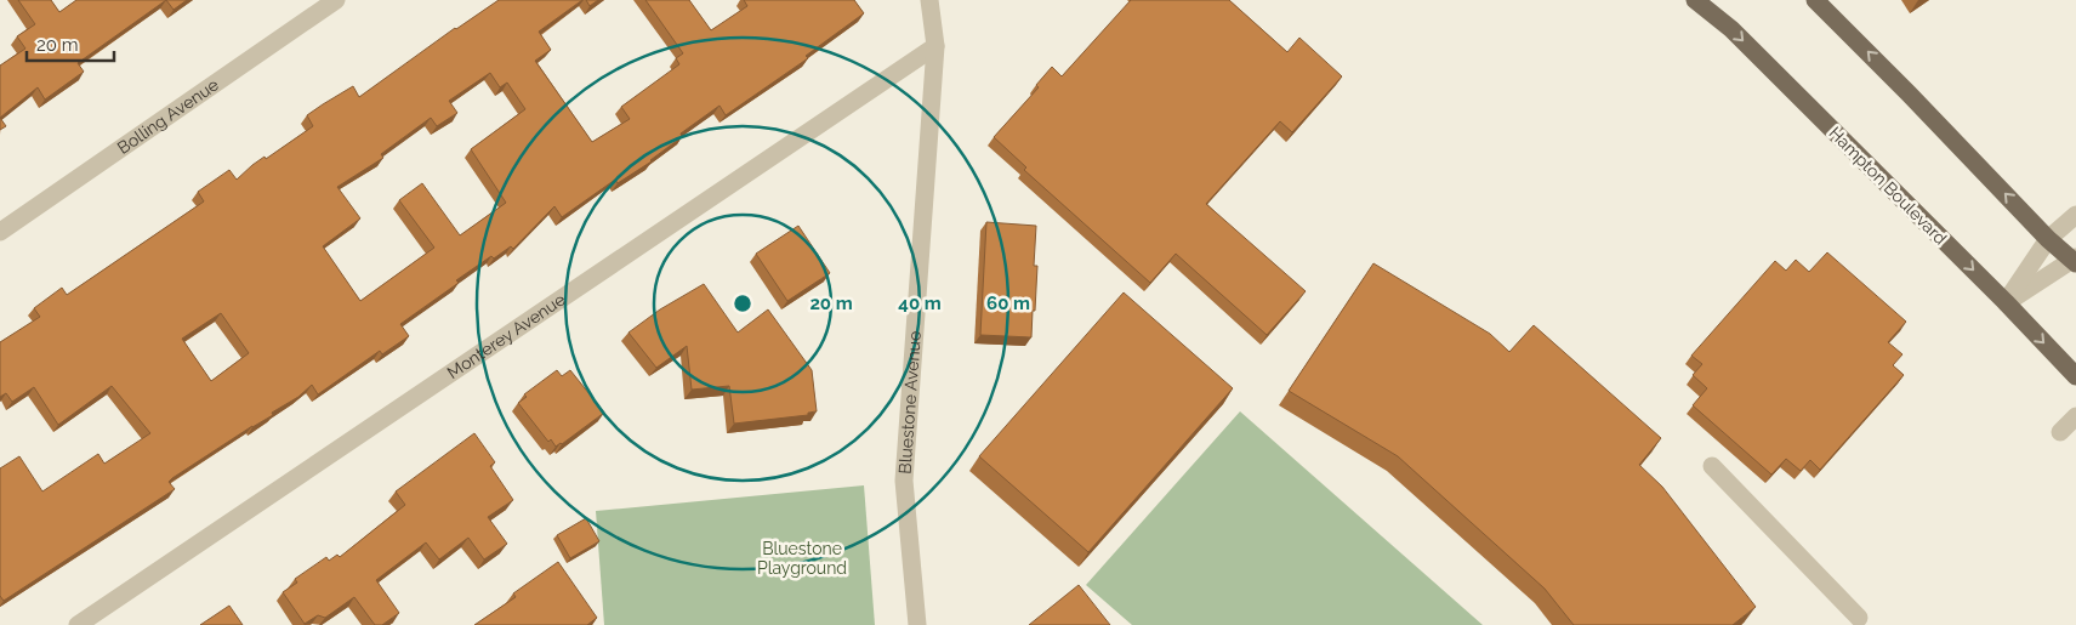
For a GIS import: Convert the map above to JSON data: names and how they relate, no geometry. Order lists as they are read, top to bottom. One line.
{"streets":{"main road":["Hampton Boulevard"],"street":["Bolling Avenue","Monterey Avenue","Bluestone Avenue"]},"crossings":[["Monterey Avenue","Bluestone Avenue"]],"parks":["Bluestone Playground"],"scale_bar":"20 m","rings":["20 m","40 m","60 m"]}
